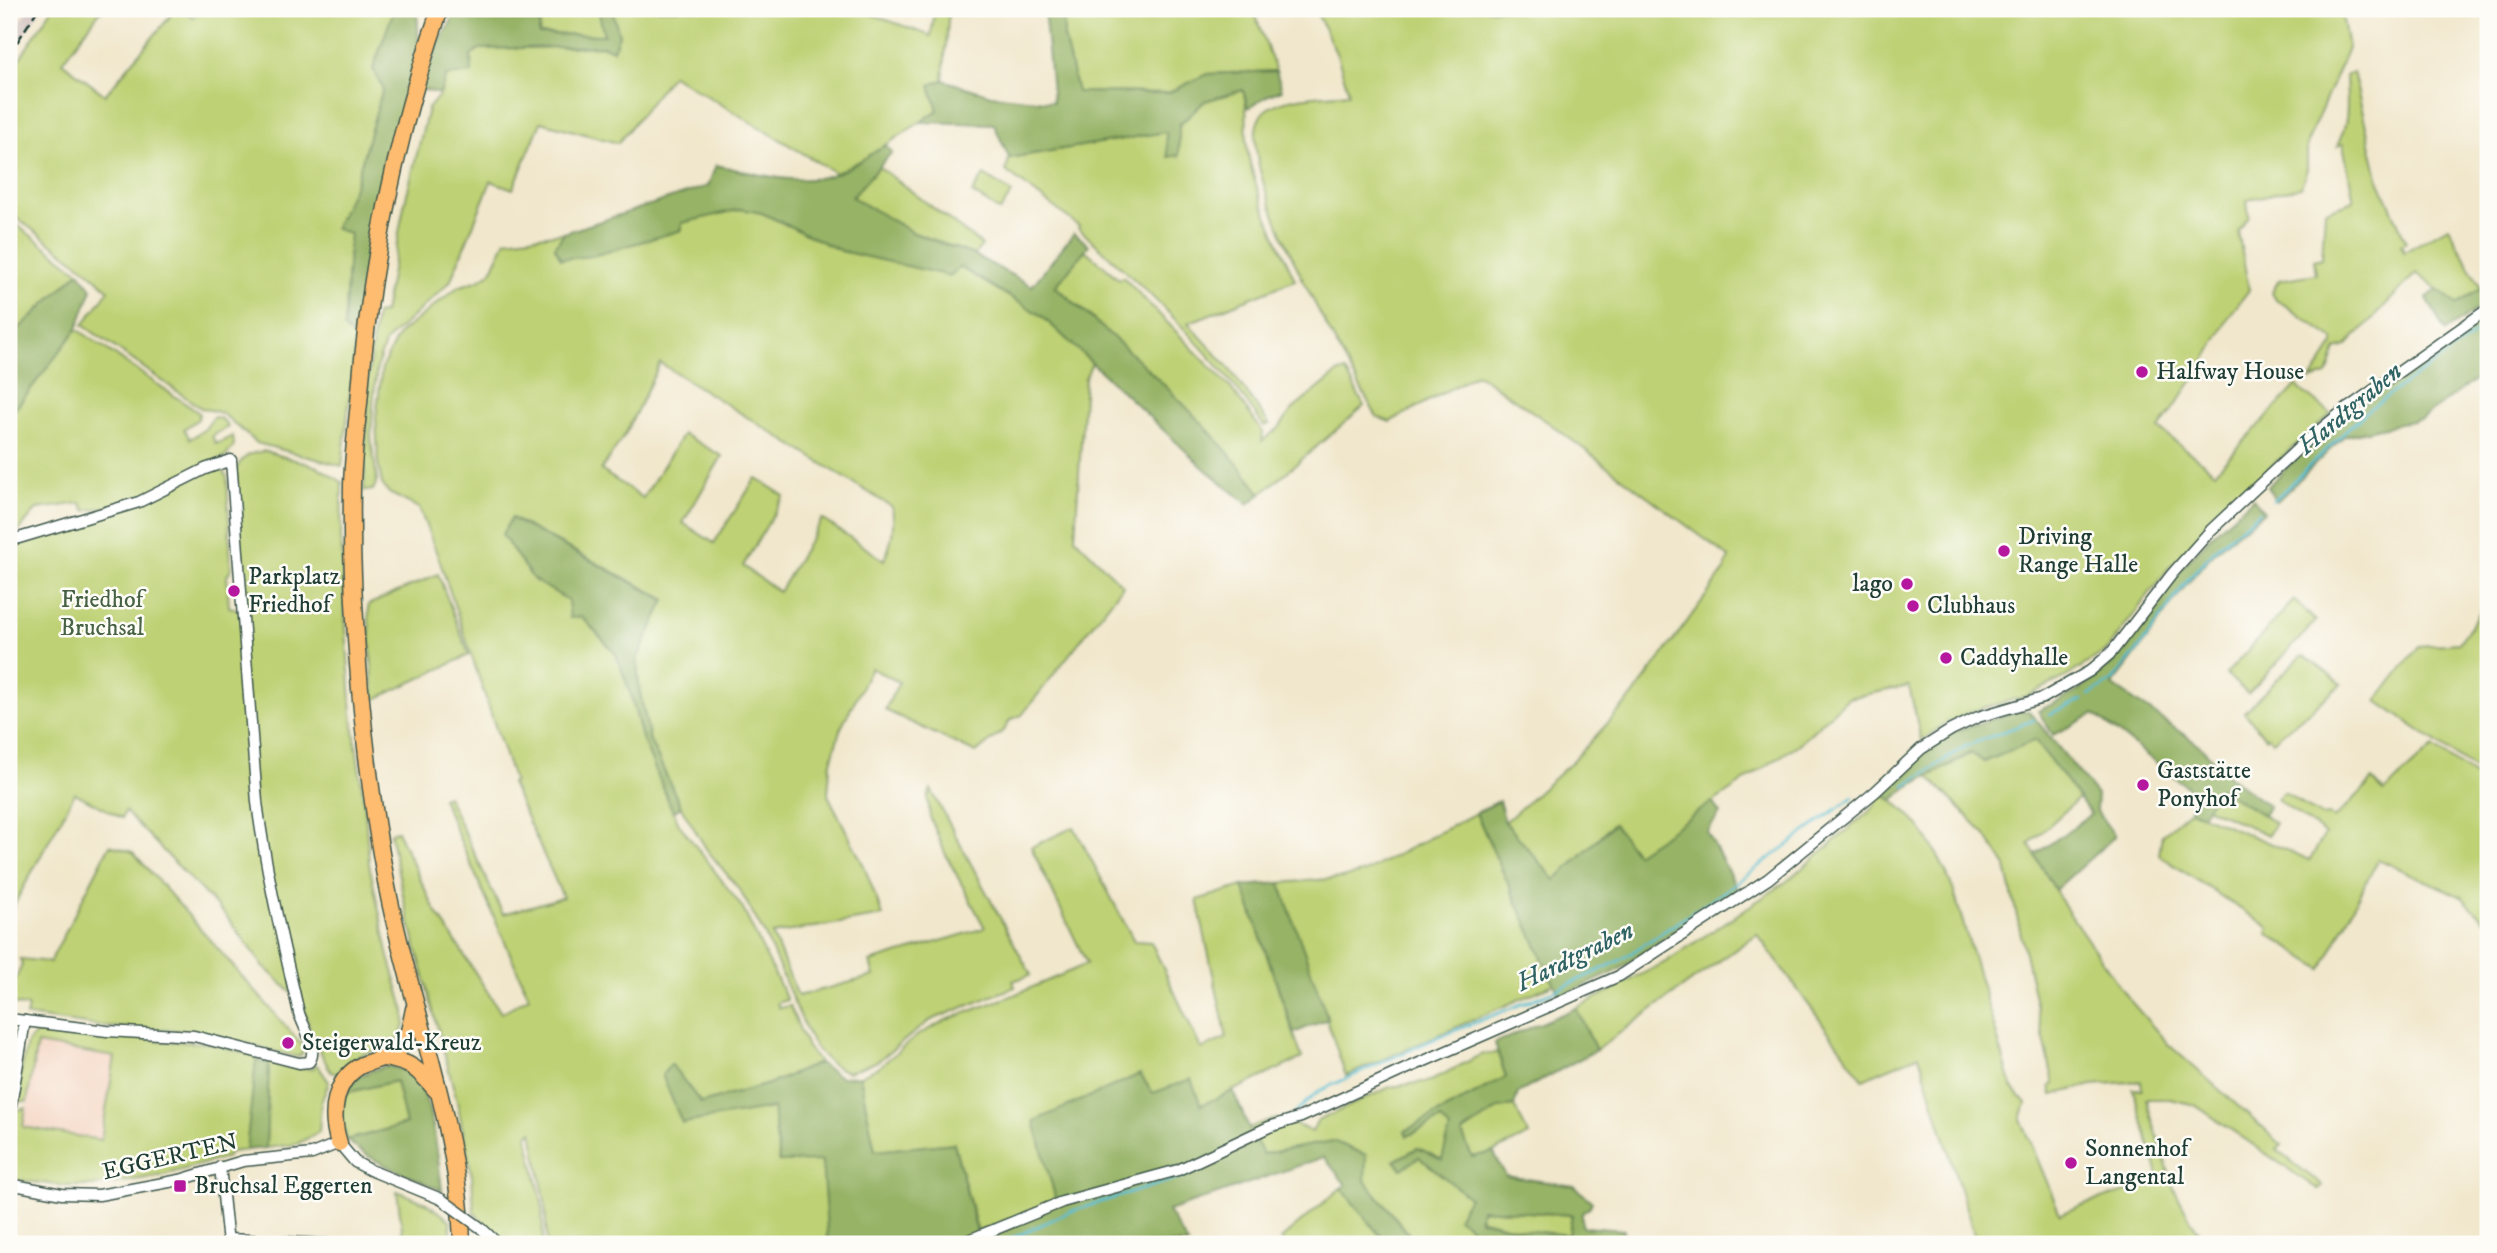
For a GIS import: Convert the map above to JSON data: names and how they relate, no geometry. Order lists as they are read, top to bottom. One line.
{"streets":{"street":["EGGERTEN"]},"water":["Hardtgraben"],"parks":["Friedhof Bruchsal"],"places":{"other":["Halfway House","Driving Range Halle","lago","Parkplatz Friedhof","Clubhaus","Caddyhalle","Gaststätte Ponyhof","Steigerwald-Kreuz","Sonnenhof Langental"],"transit":["Bruchsal Eggerten"]}}
